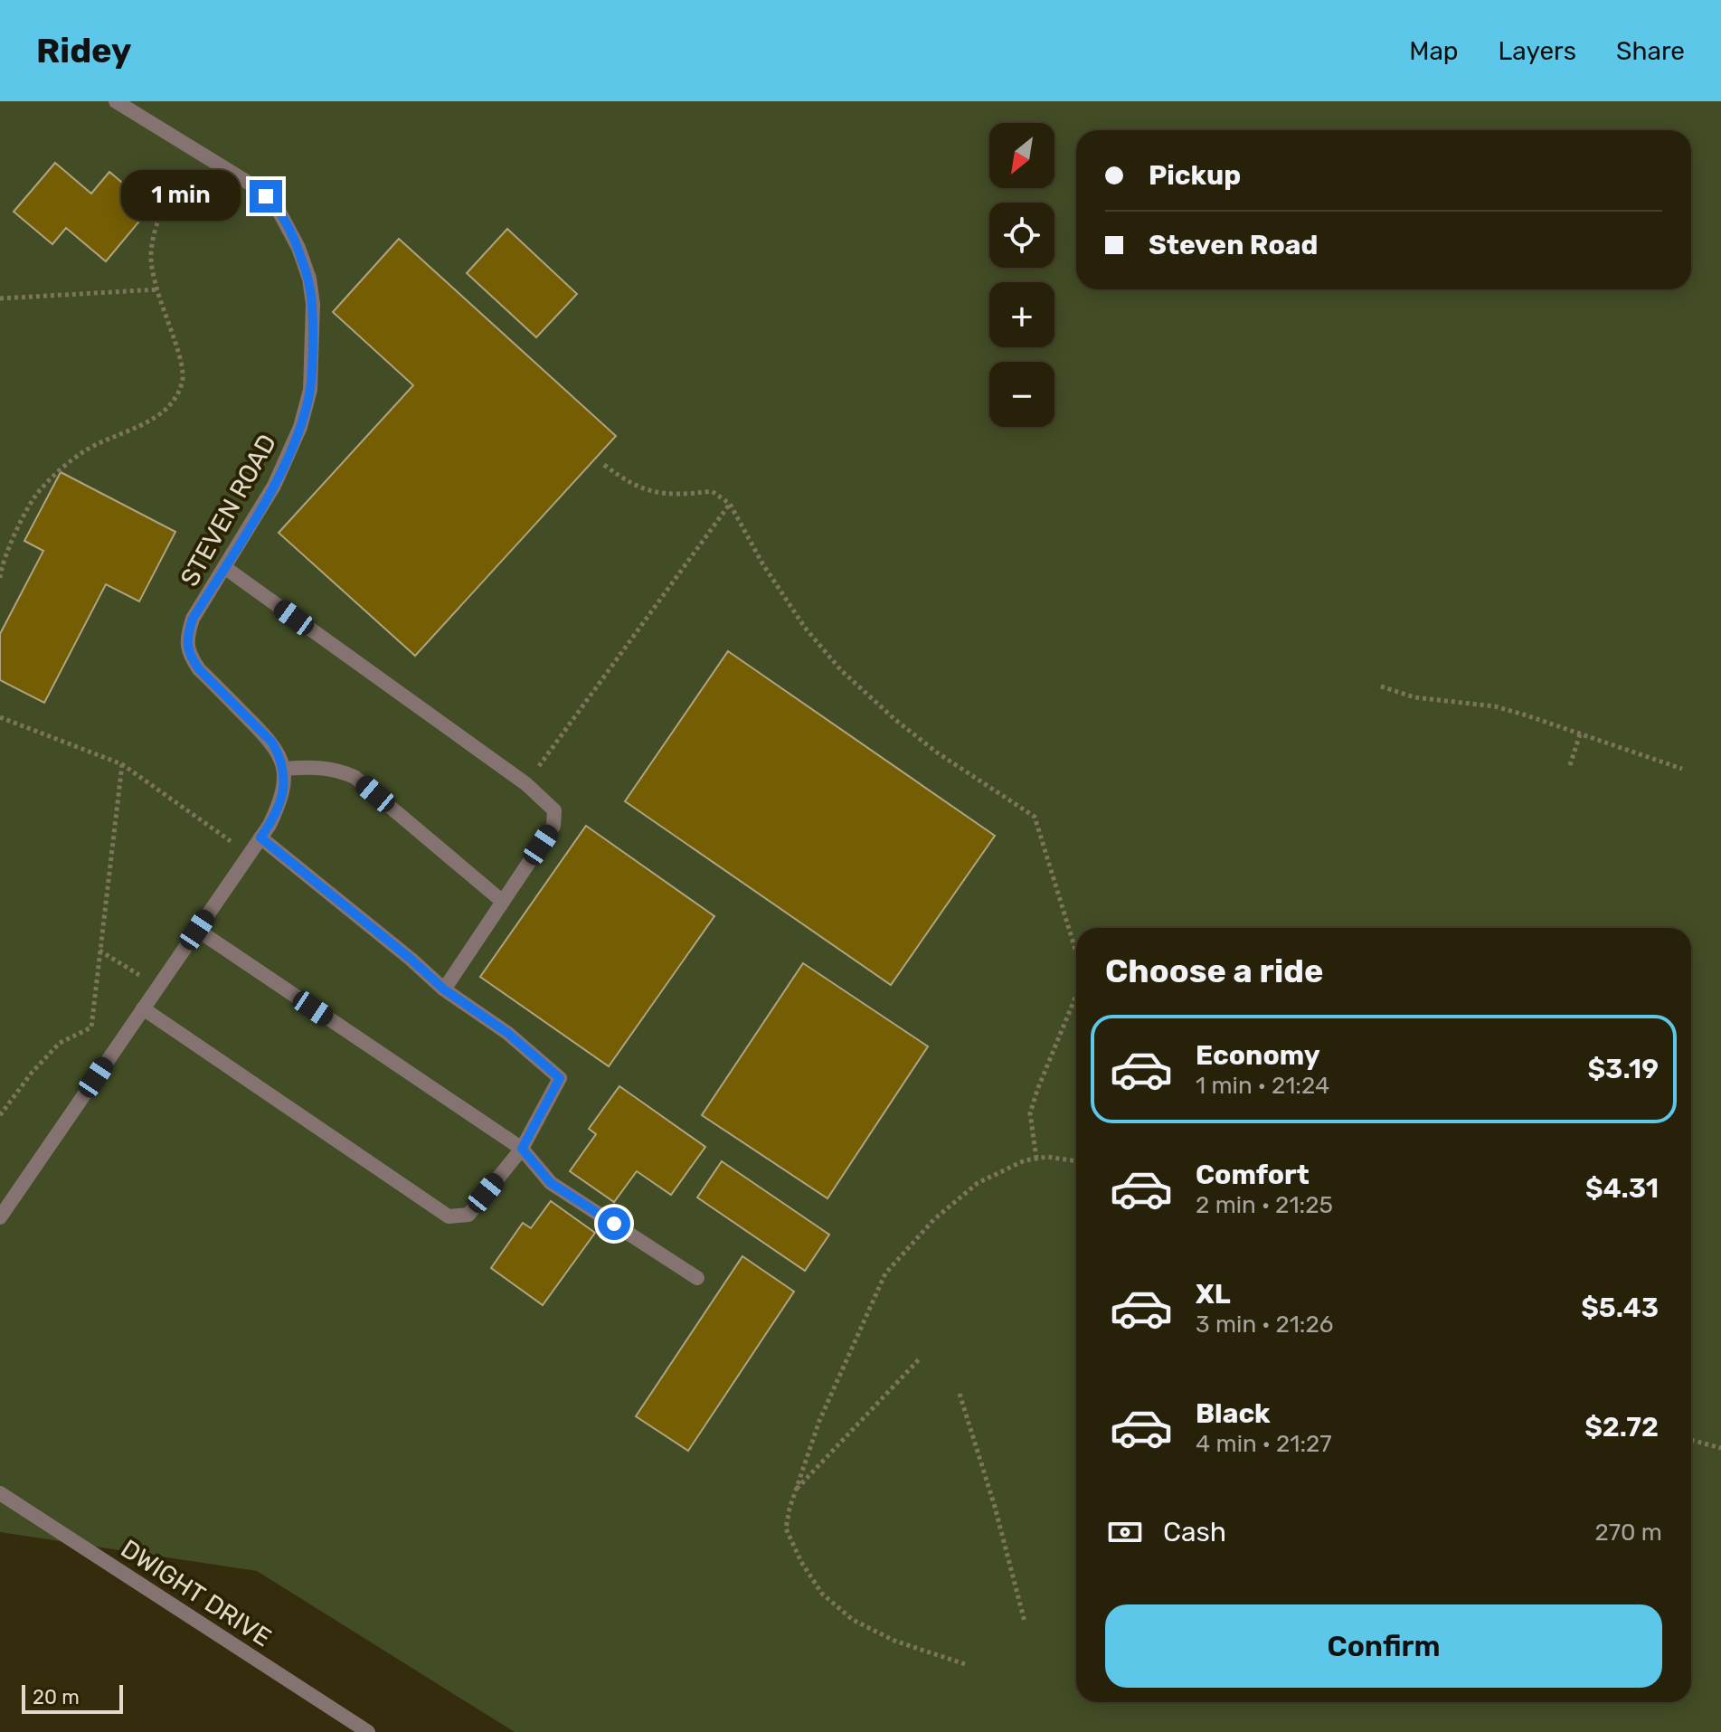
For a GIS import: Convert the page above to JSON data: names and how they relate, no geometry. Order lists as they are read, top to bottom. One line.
{"streets":{"street":["STEVEN ROAD","DWIGHT DRIVE"]},"scale_bar":"20 m","north":"bottom left","page":{"header":"Ridey","nav":["Map","Layers","Share"],"map_buttons":["+","−"],"banner":["Pickup","Steven Road"],"bubble":"1 min","heading":"Choose a ride","list":[{"name":"Economy","note":"1 min · 21:24","value":"$3.19"},{"name":"Comfort","note":"2 min · 21:25","value":"$4.31"},{"name":"XL","note":"3 min · 21:26","value":"$5.43"},{"name":"Black","note":"4 min · 21:27","value":"$2.72"}],"pay":["Cash","270 m"],"buttons":"Confirm","scale":"20 m"}}
